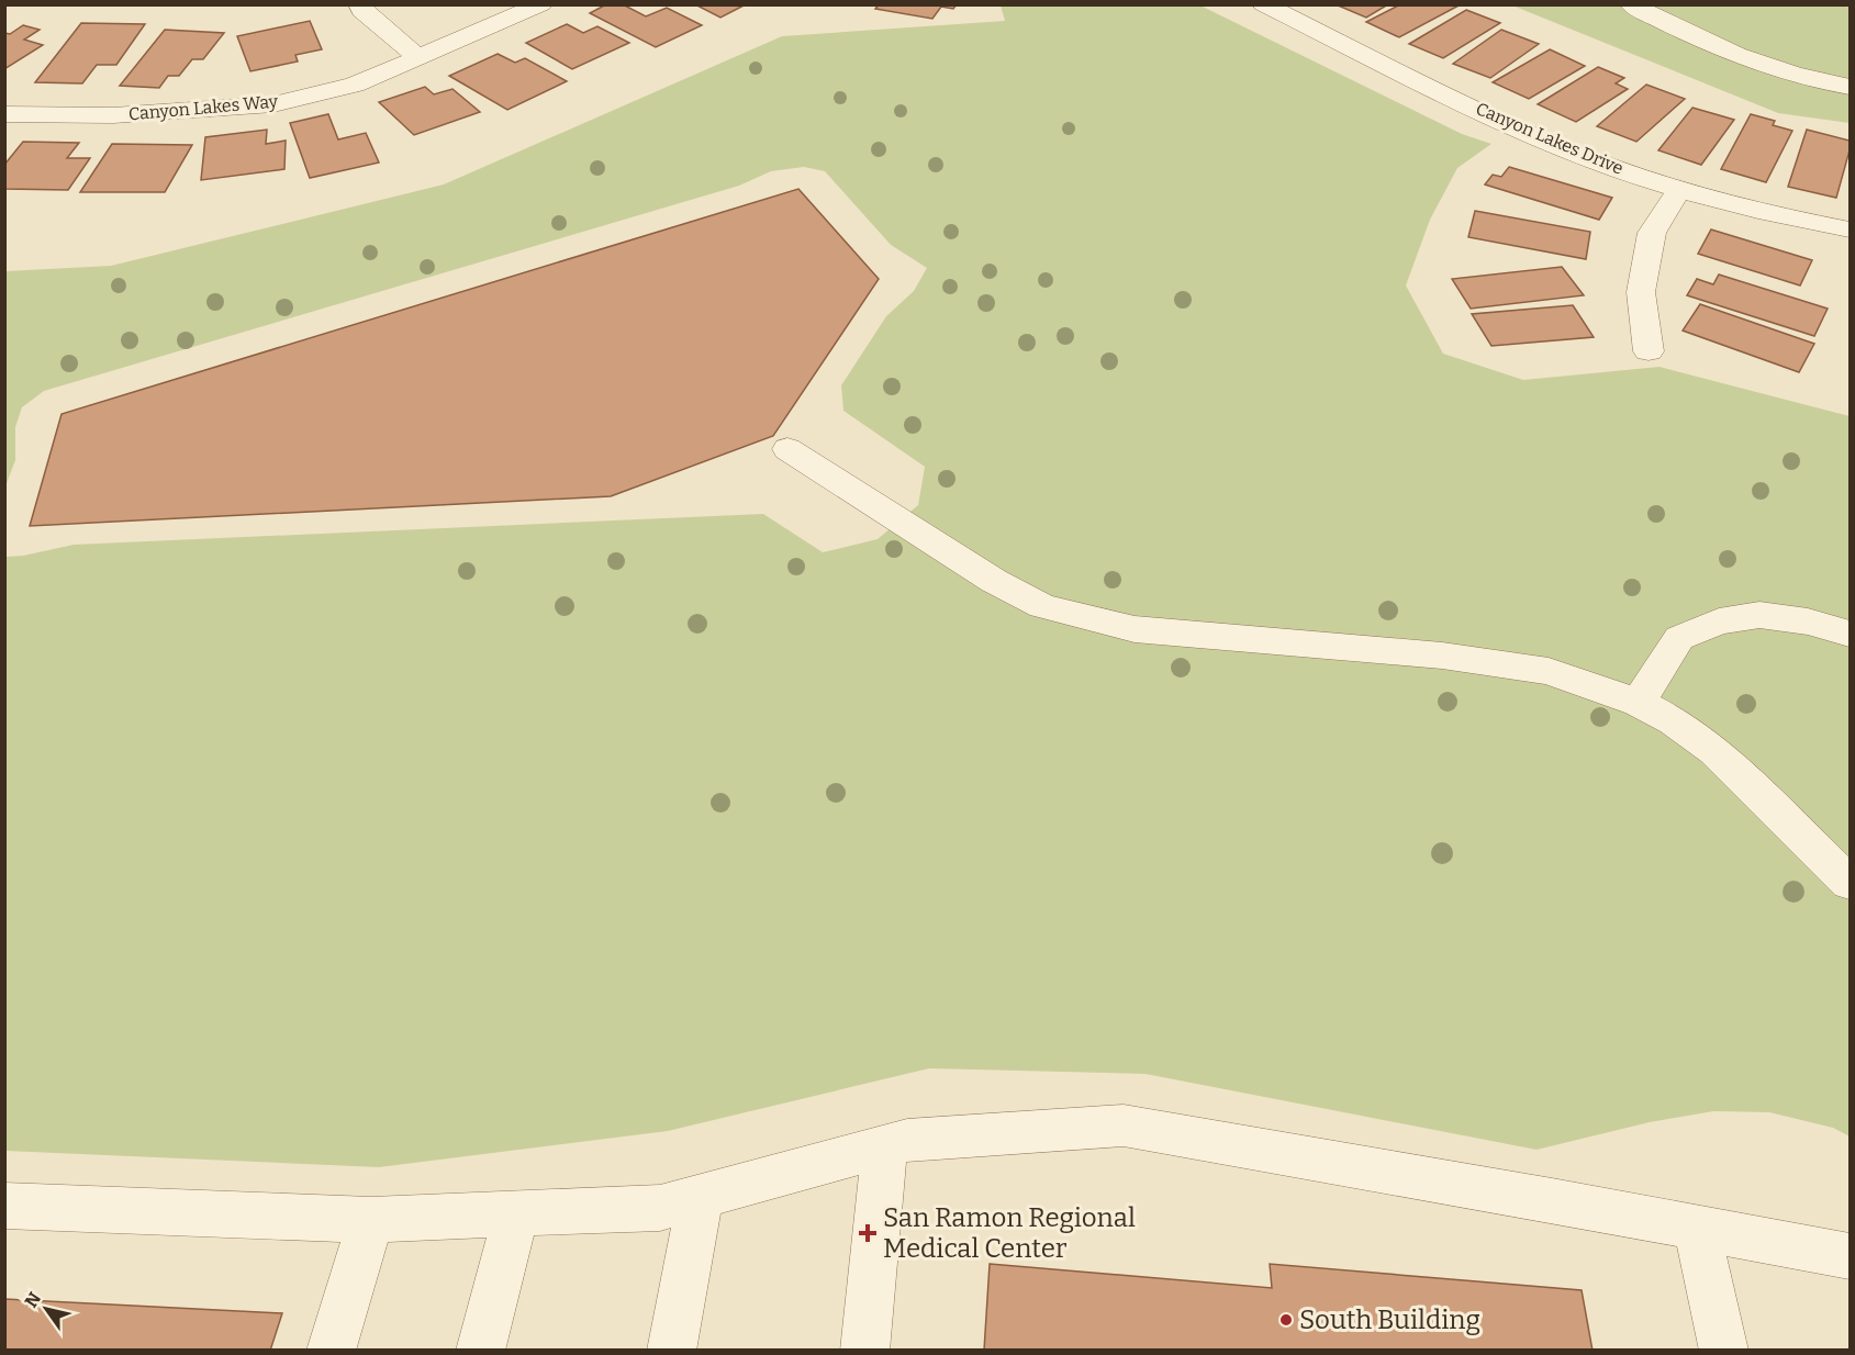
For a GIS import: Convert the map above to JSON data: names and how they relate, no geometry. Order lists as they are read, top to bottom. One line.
{"streets":{"street":["Canyon Lakes Way","Canyon Lakes Drive"]},"places":{"health":["San Ramon Regional Medical Center"],"other":["South Building"]},"north":"top left"}
